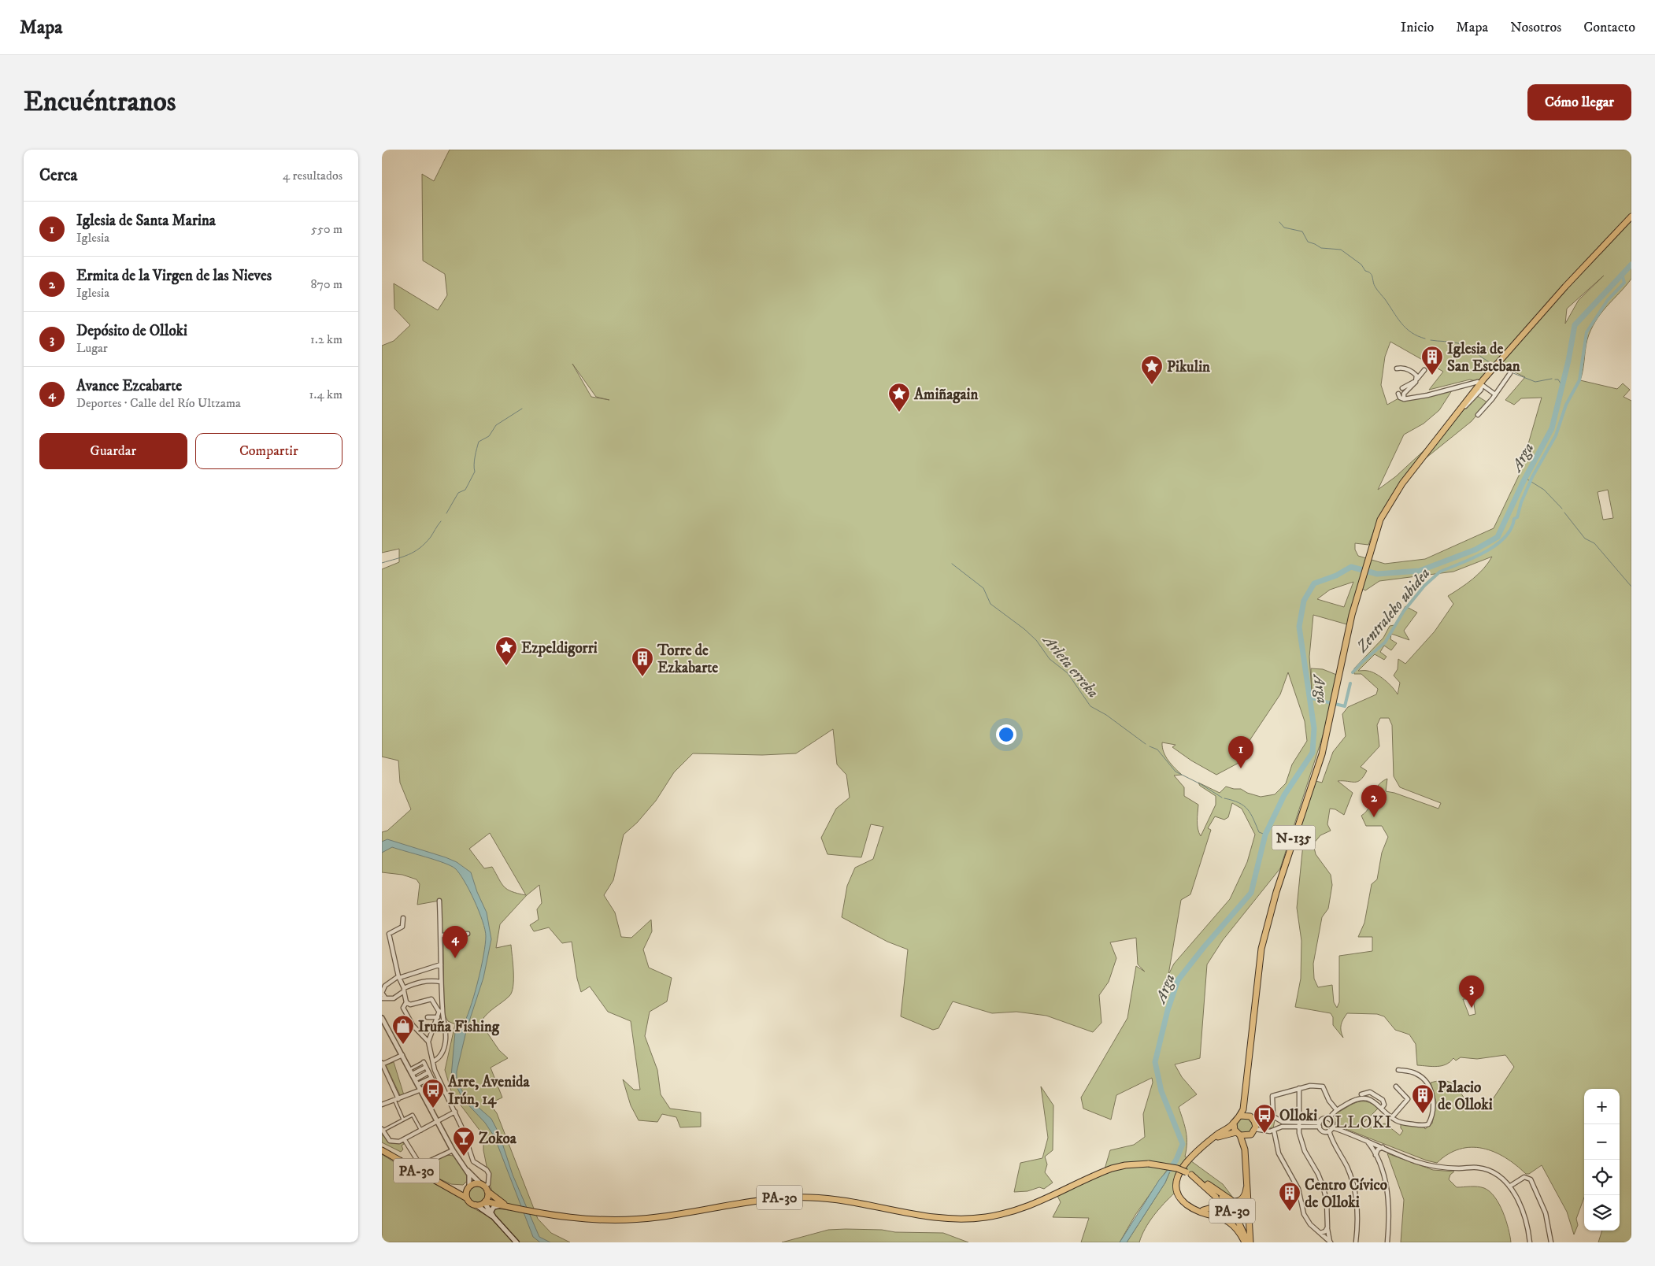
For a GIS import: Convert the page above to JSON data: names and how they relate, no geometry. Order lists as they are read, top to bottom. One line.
{"streets":{"highway":["N-135","PA-30"]},"districts":["OLLOKI"],"water":["Arga","Zentraleko ubidea","Arleta erreka"],"places":{"building":["Iglesia de San Esteban","Torre de Ezkabarte","Palacio de Olloki","Centro Cívico de Olloki"],"place":["Pikulin","Amiñagain","Ezpeldigorri"],"shop":["Iruña Fishing"],"bus stop":["Arre, Avenida Irún, 14","Olloki"],"bar":["Zokoa"]},"page":{"header":"Mapa","nav":["Inicio","Mapa","Nosotros","Contacto"],"buttons":["Cómo llegar",["Guardar","Compartir"]],"title":"Encuéntranos","heading":["Cerca","4 resultados"],"list":[{"mark":"1","name":"Iglesia de Santa Marina","note":"Iglesia","value":"550 m"},{"mark":"2","name":"Ermita de la Virgen de las Nieves","note":"Iglesia","value":"870 m"},{"mark":"3","name":"Depósito de Olloki","note":"Lugar","value":"1.2 km"},{"mark":"4","name":"Avance Ezcabarte","note":"Deportes · Calle del Río Ultzama","value":"1.4 km"}],"pins":["1","2","4","3"],"map_buttons":["+","−"]}}
